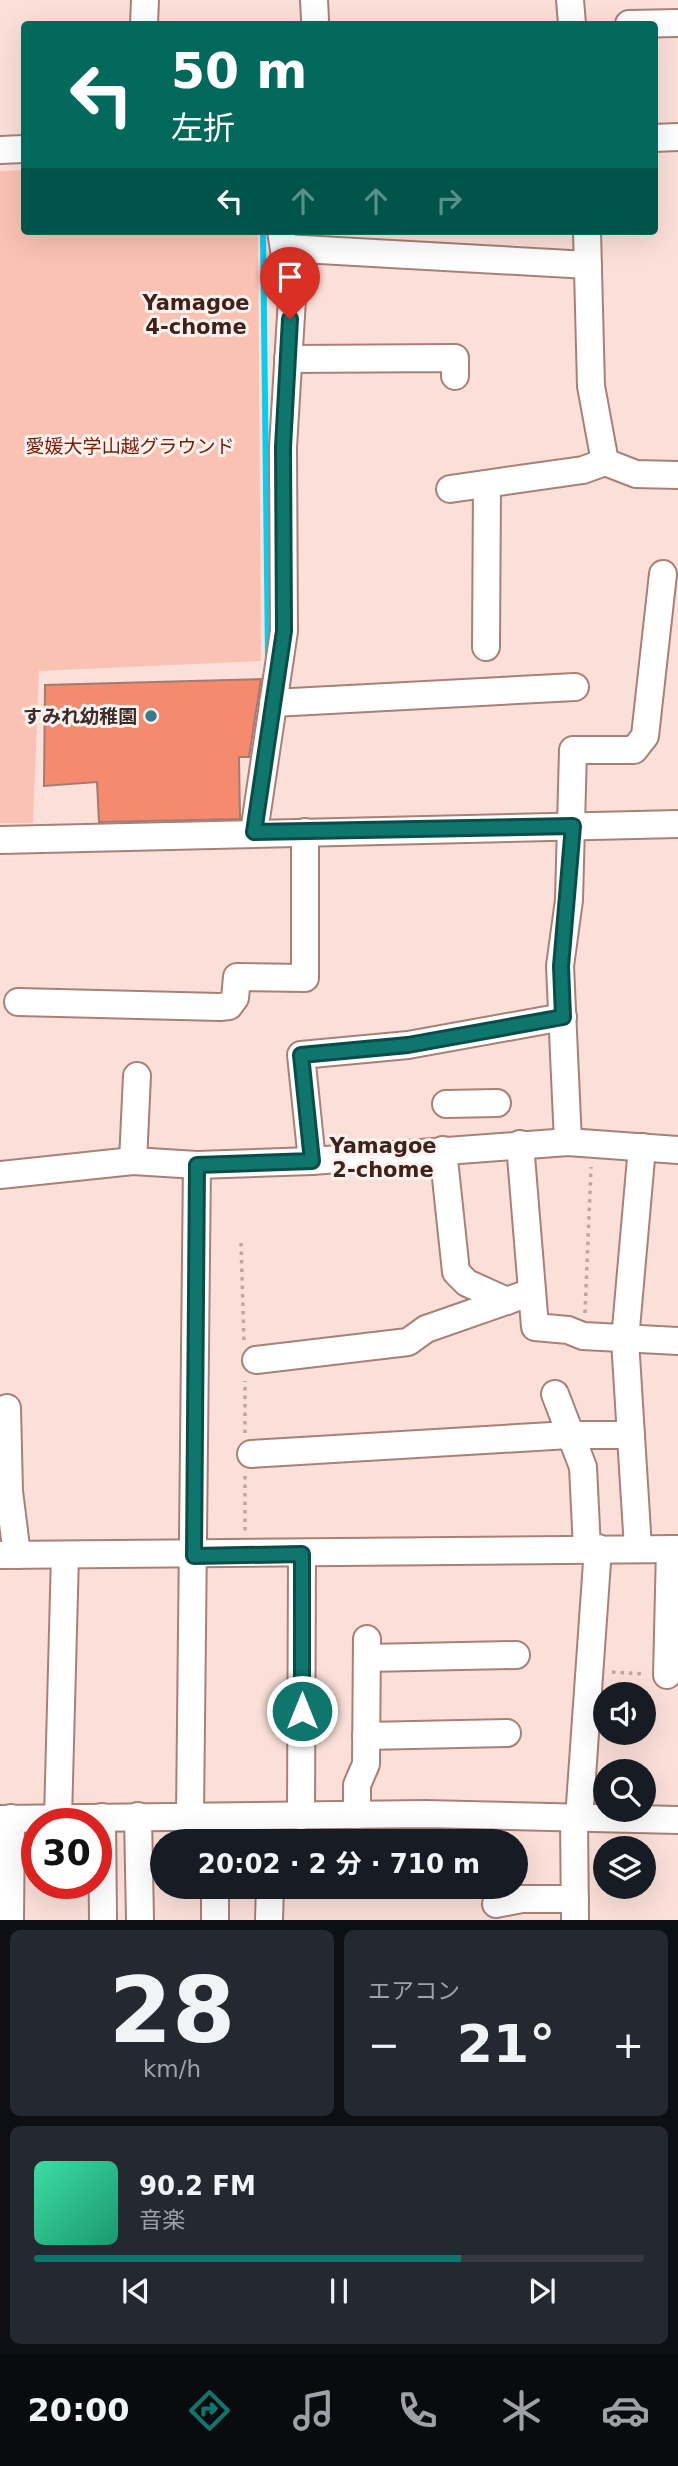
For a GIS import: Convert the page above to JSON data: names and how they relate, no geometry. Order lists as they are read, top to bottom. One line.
{"districts":["Yamagoe 4-chome","Yamagoe 2-chome"],"parks":["愛媛大学山越グラウンド"],"places":["すみれ幼稚園"],"page":{"turn":["50 m","左折"],"limit":"30","trip":"20:02 · 2 分 · 710 m","tile":[["28","km/h"],"エアコン"],"heat":["−","21°","+"],"song":["90.2 FM","音楽"],"tabs":"20:00"}}
